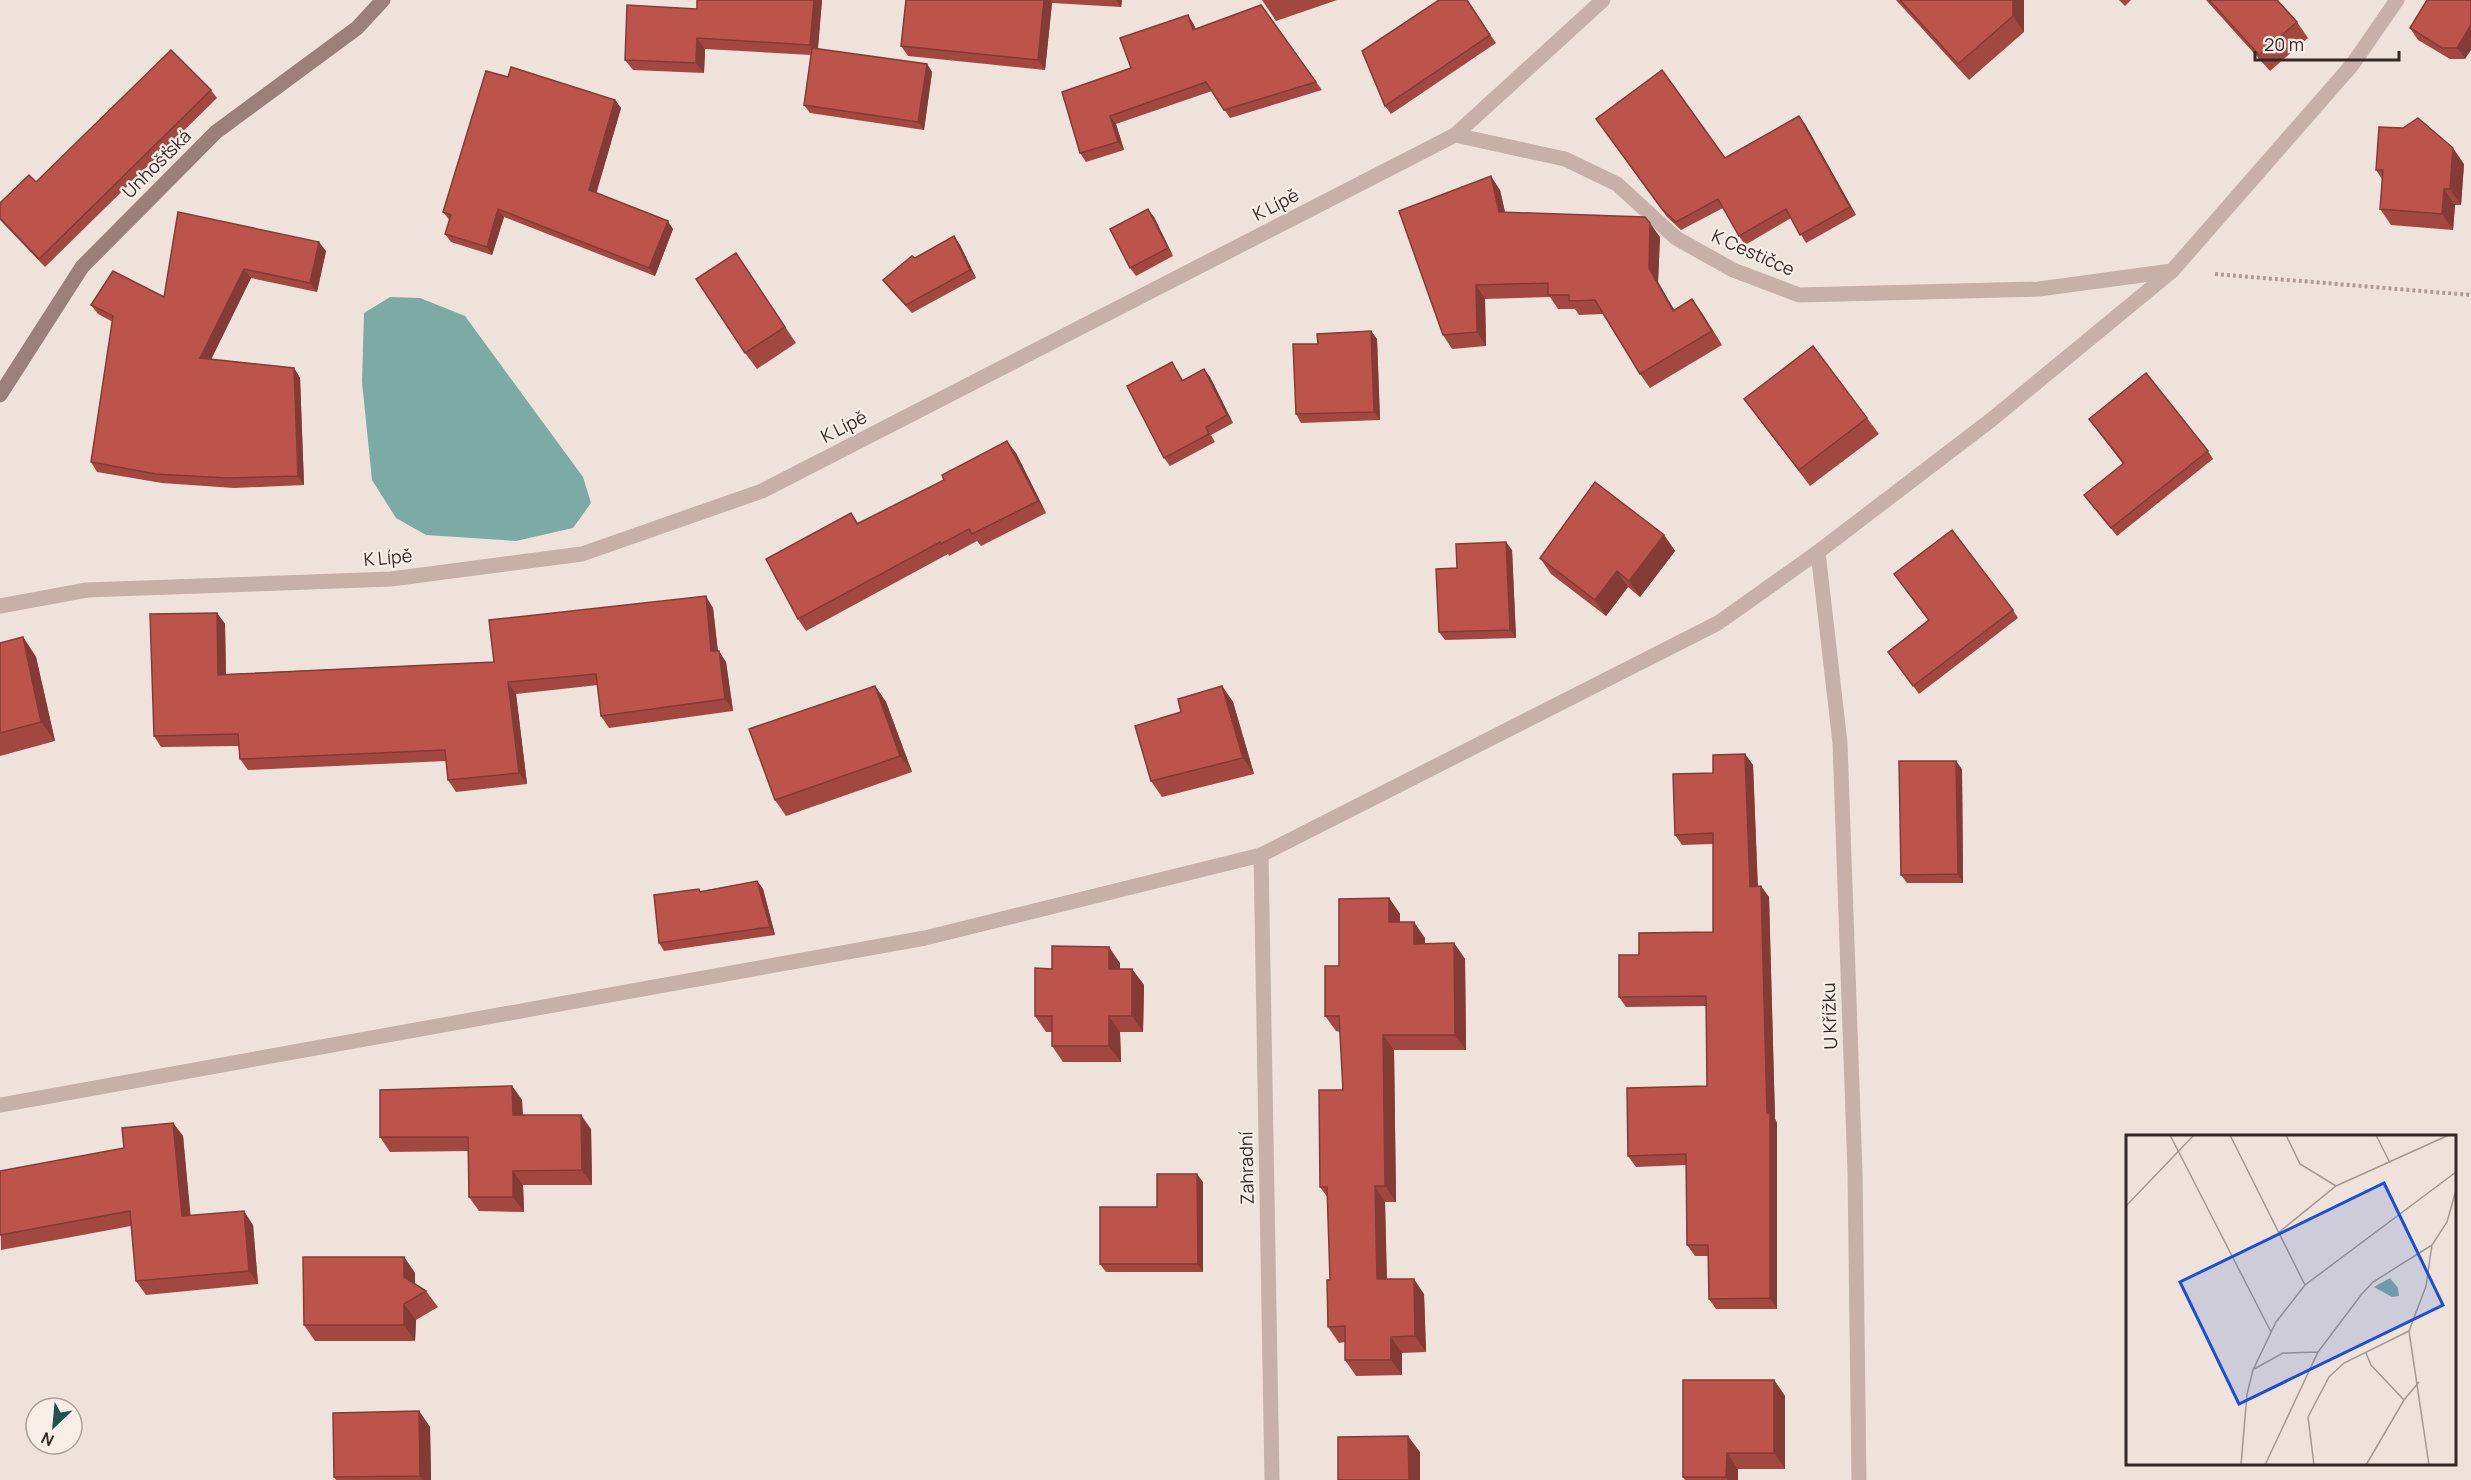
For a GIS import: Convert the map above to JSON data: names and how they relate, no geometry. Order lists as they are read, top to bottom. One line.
{"streets":{"main road":["Unhošťská"],"street":["K Lípě","K Cestičce","U Křížku","Zahradní"]},"crossings":[["K Lípě","K Cestičce"]],"scale_bar":"20 m","north":"bottom left"}
